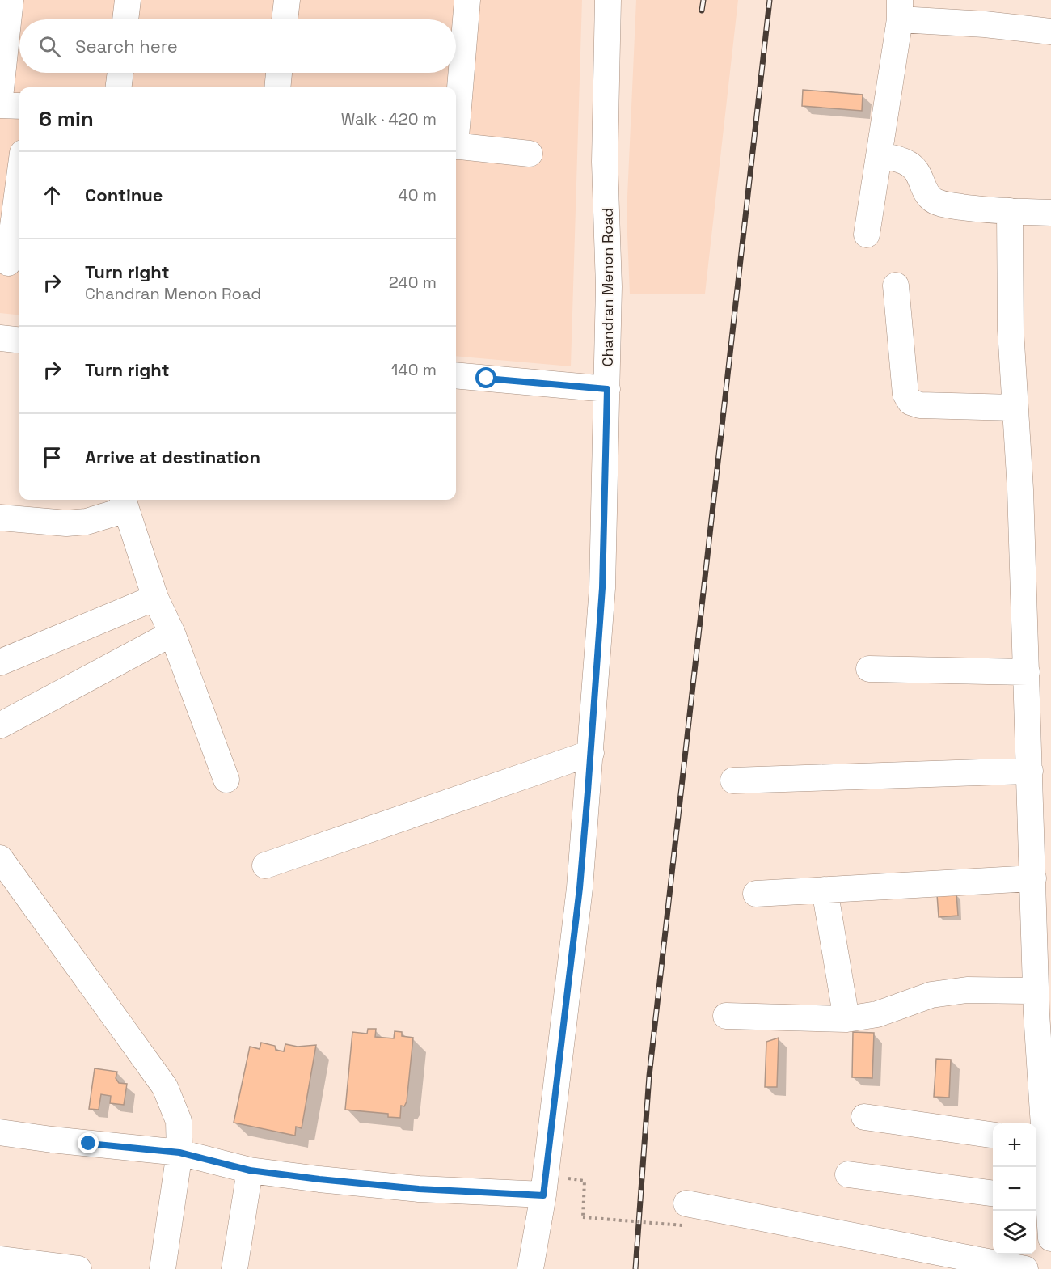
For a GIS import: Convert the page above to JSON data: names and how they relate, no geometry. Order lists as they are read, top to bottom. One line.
{"streets":{"street":["Chandran Menon Road"]},"page":{"search":"Search here","heading":["6 min","Walk · 420 m"],"list":[["Continue","40 m"],["Turn right","Chandran Menon Road","240 m"],["Turn right","140 m"],"Arrive at destination"],"map_buttons":["+","−"]}}
